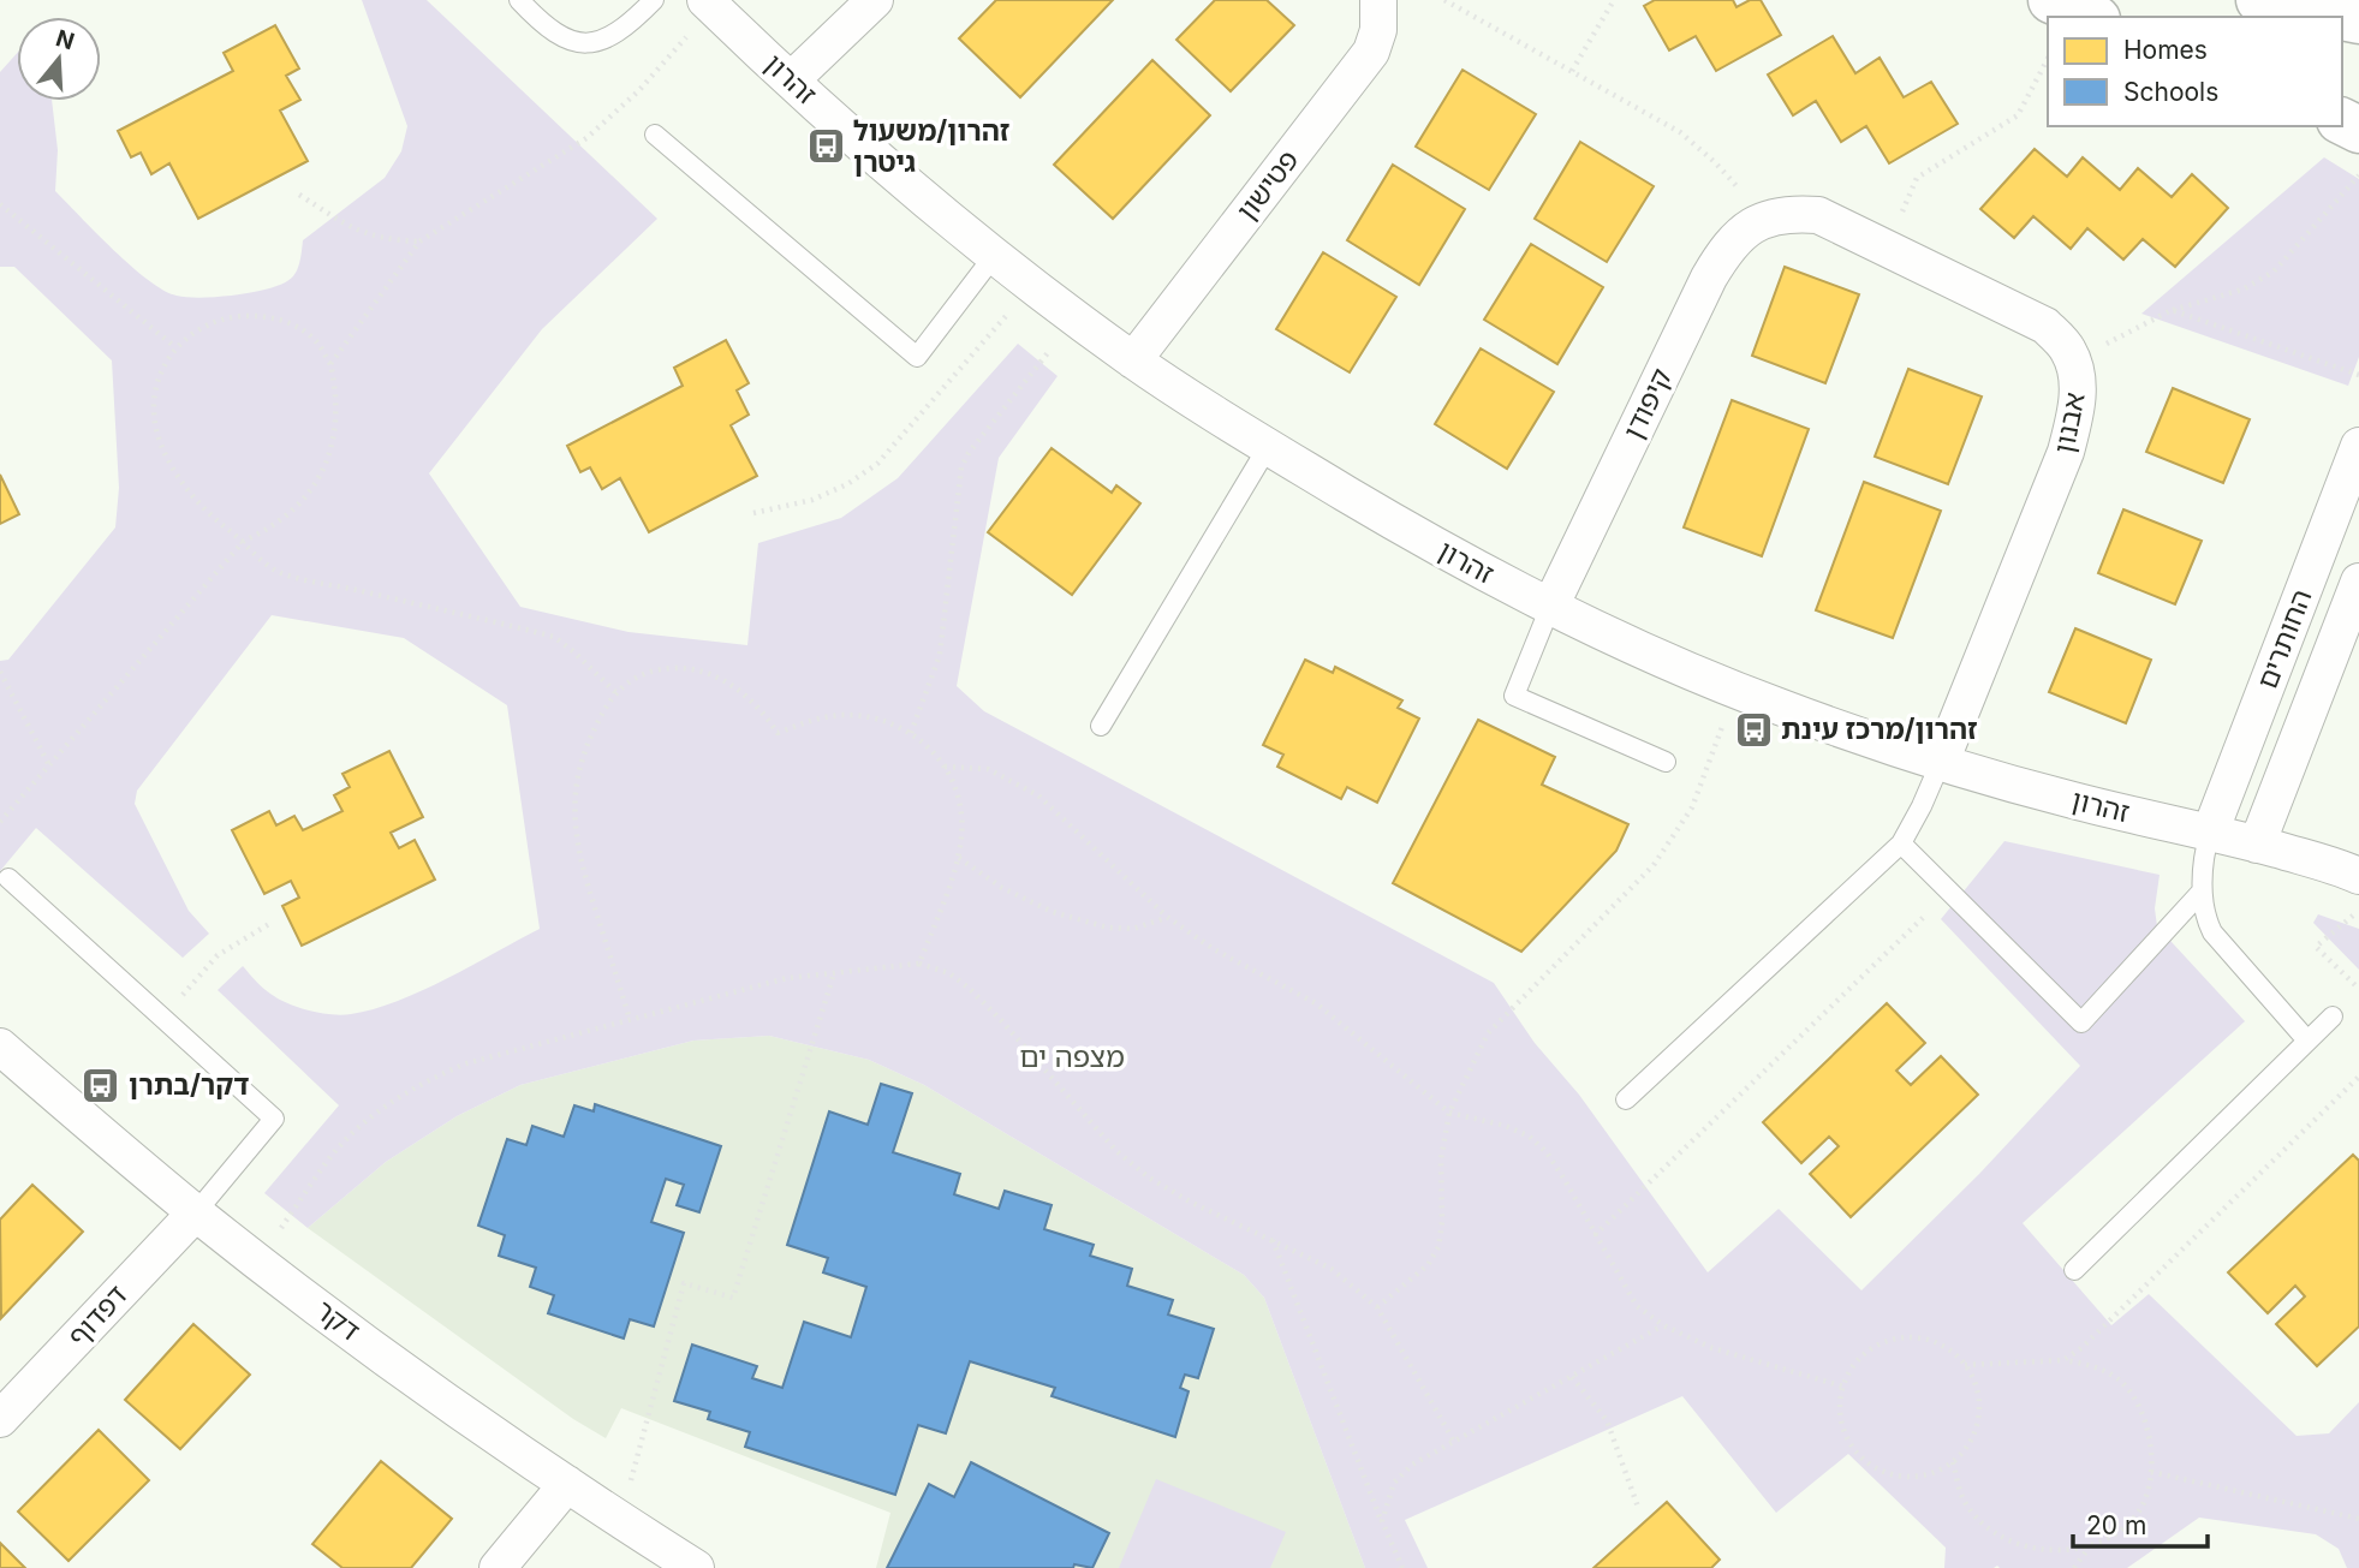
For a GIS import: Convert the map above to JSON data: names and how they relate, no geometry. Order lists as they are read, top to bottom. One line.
{"streets":{"street":["זהרון","פטישון","קיפודן","אבנון","החותרים","דפדוף","דקר"]},"crossings":[["זהרון","פטישון"],["זהרון","קיפודן"],["זהרון","אבנון"],["זהרון","החותרים"],["קיפודן","אבנון"],["דפדוף","דקר"]],"districts":["מצפה ים"],"places":{"bus stop":["זהרון/משעול גיטרן","זהרון/מרכז עינת","דקר/בתרן"]},"legend":["Homes","Schools"],"scale_bar":"20 m","north":"top"}
